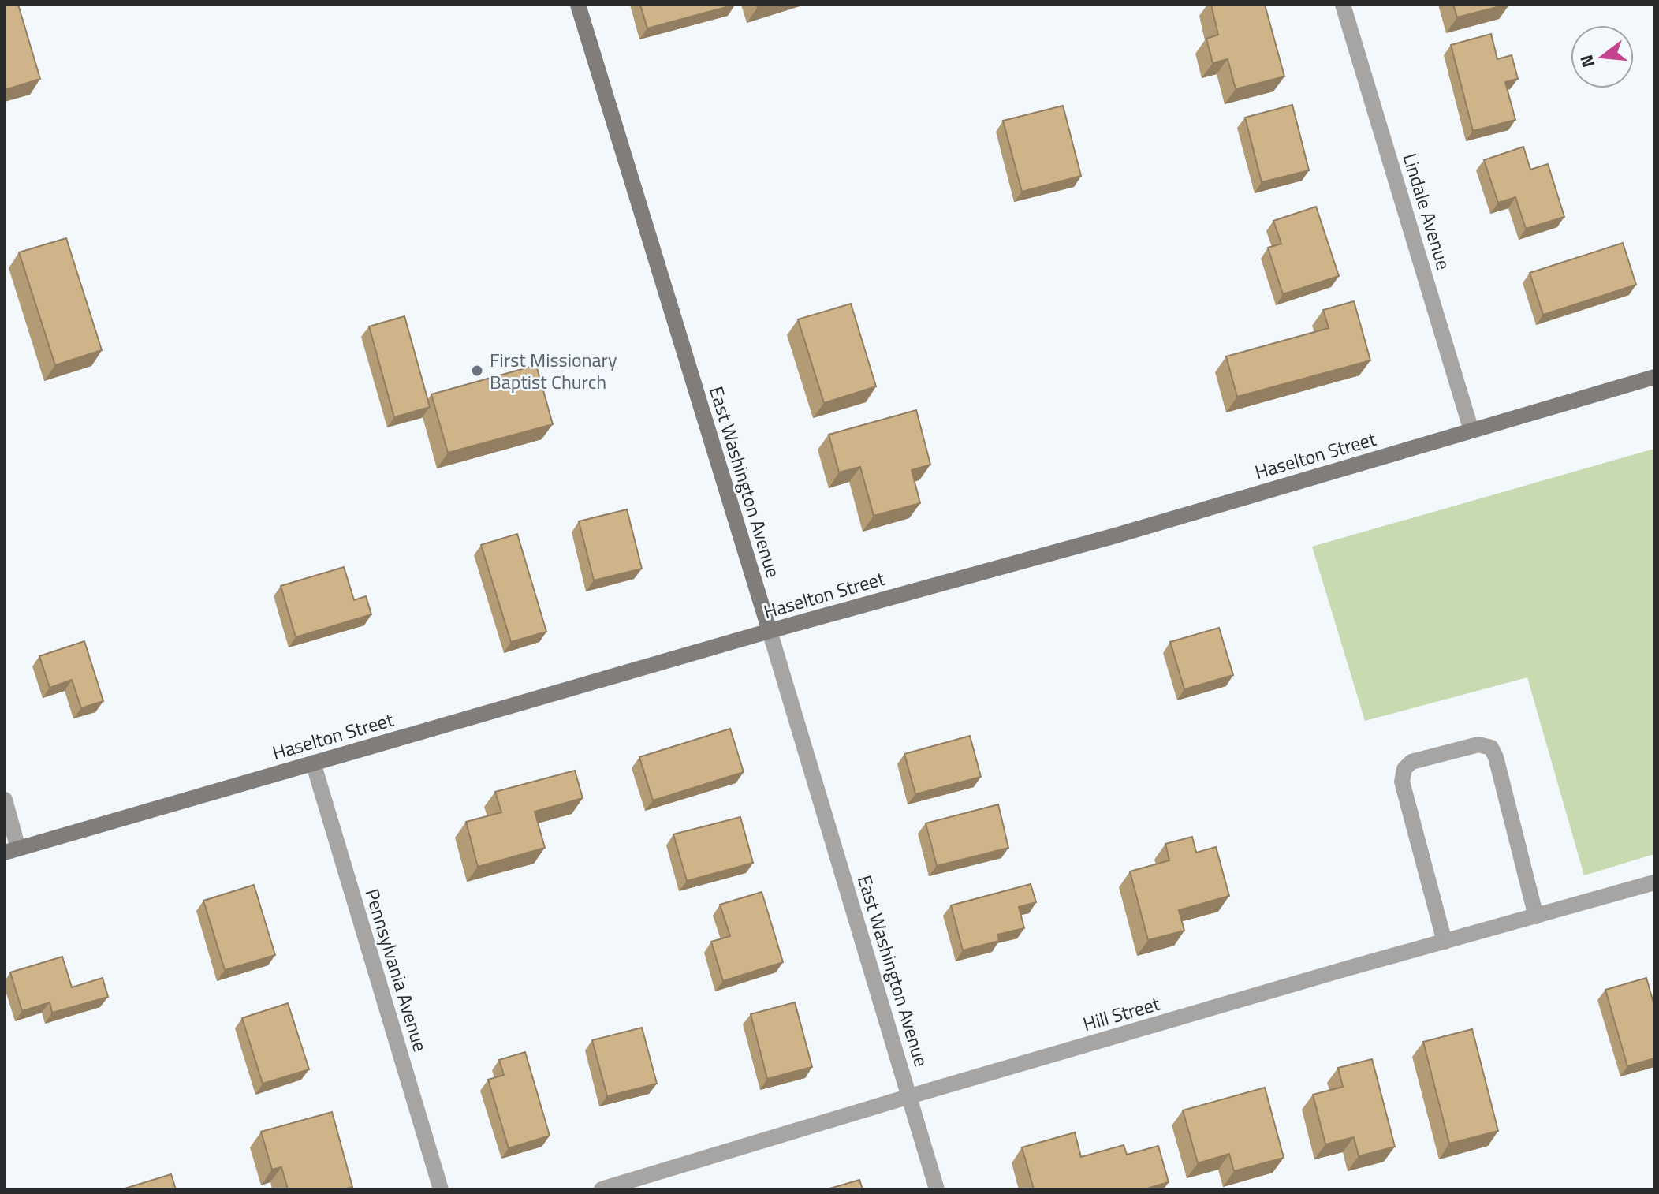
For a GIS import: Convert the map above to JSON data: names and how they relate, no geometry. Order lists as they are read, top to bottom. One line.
{"streets":{"street":["Lindale Avenue","Haselton Street","East Washington Avenue","Pennsylvania Avenue","Hill Street"]},"crossings":[["Lindale Avenue","Haselton Street"],["Haselton Street","East Washington Avenue"],["Haselton Street","Pennsylvania Avenue"],["East Washington Avenue","Hill Street"]],"places":["First Missionary Baptist Church"],"north":"left"}
